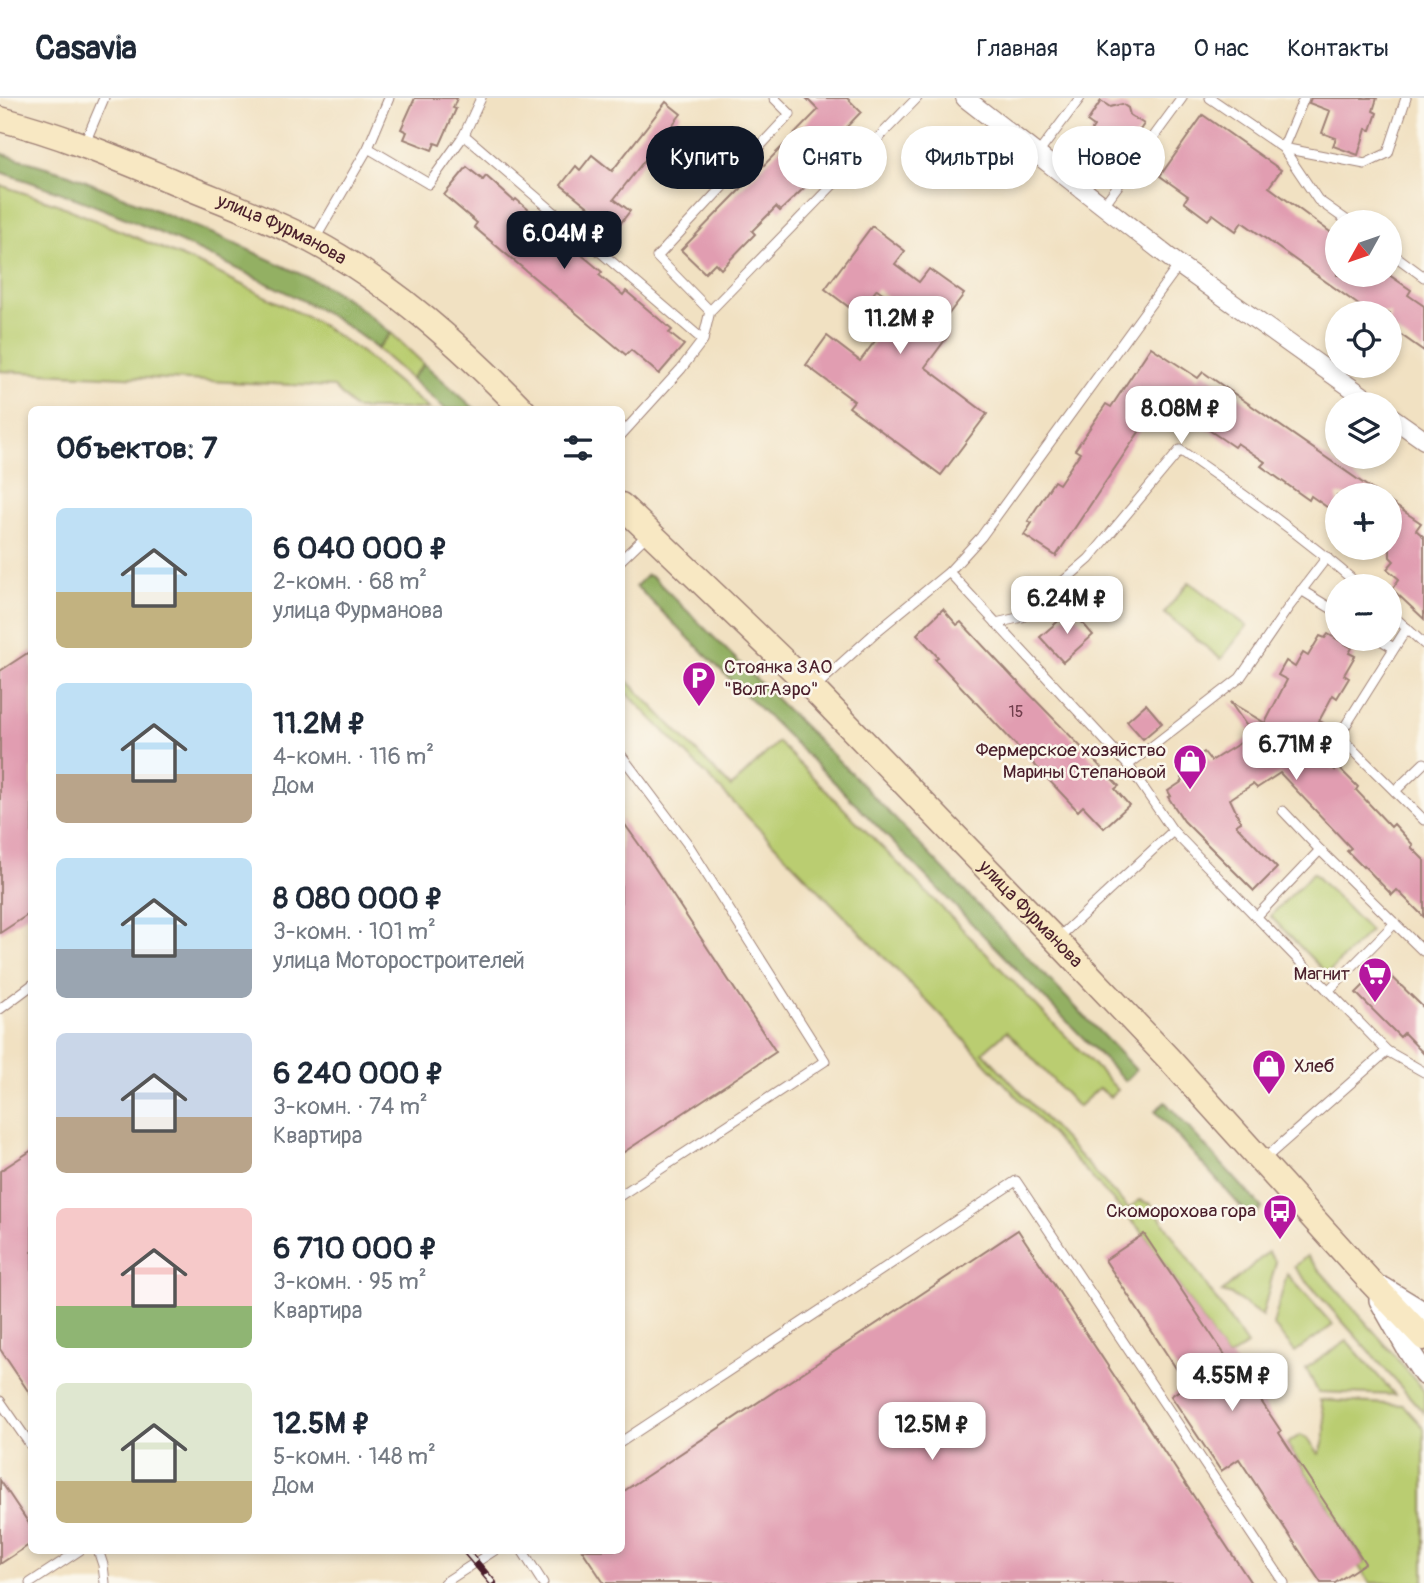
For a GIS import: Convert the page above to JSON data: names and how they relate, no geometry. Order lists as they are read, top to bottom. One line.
{"streets":{"main road":["улица Фурманова"]},"places":{"parking":["Стоянка ЗАО \"ВолгАэро\""],"shop":["Фермерское хозяйство Марины Степановой","Хлеб"],"supermarket":["Магнит"],"bus stop":["Скоморохова гора"]},"house_numbers":["15"],"north":"bottom left","page":{"header":"Casavia","nav":["Главная","Карта","О нас","Контакты"],"chip":["Купить","Снять","Фильтры","Новое"],"map_buttons":["+","−"],"price":["6.04M ₽","11.2M ₽","8.08M ₽","6.24M ₽","6.71M ₽","4.55M ₽","12.5M ₽"],"heading":"Объектов: 7","list":[{"name":"6 040 000 ₽","note":"2-комн. · 68 m² · улица Фурманова"},{"name":"11.2M ₽","note":"4-комн. · 116 m² · Дом"},{"name":"8 080 000 ₽","note":"3-комн. · 101 m² · улица Моторостроителей"},{"name":"6 240 000 ₽","note":"3-комн. · 74 m² · Квартира"},{"name":"6 710 000 ₽","note":"3-комн. · 95 m² · Квартира"},{"name":"12.5M ₽","note":"5-комн. · 148 m² · Дом"}]}}
